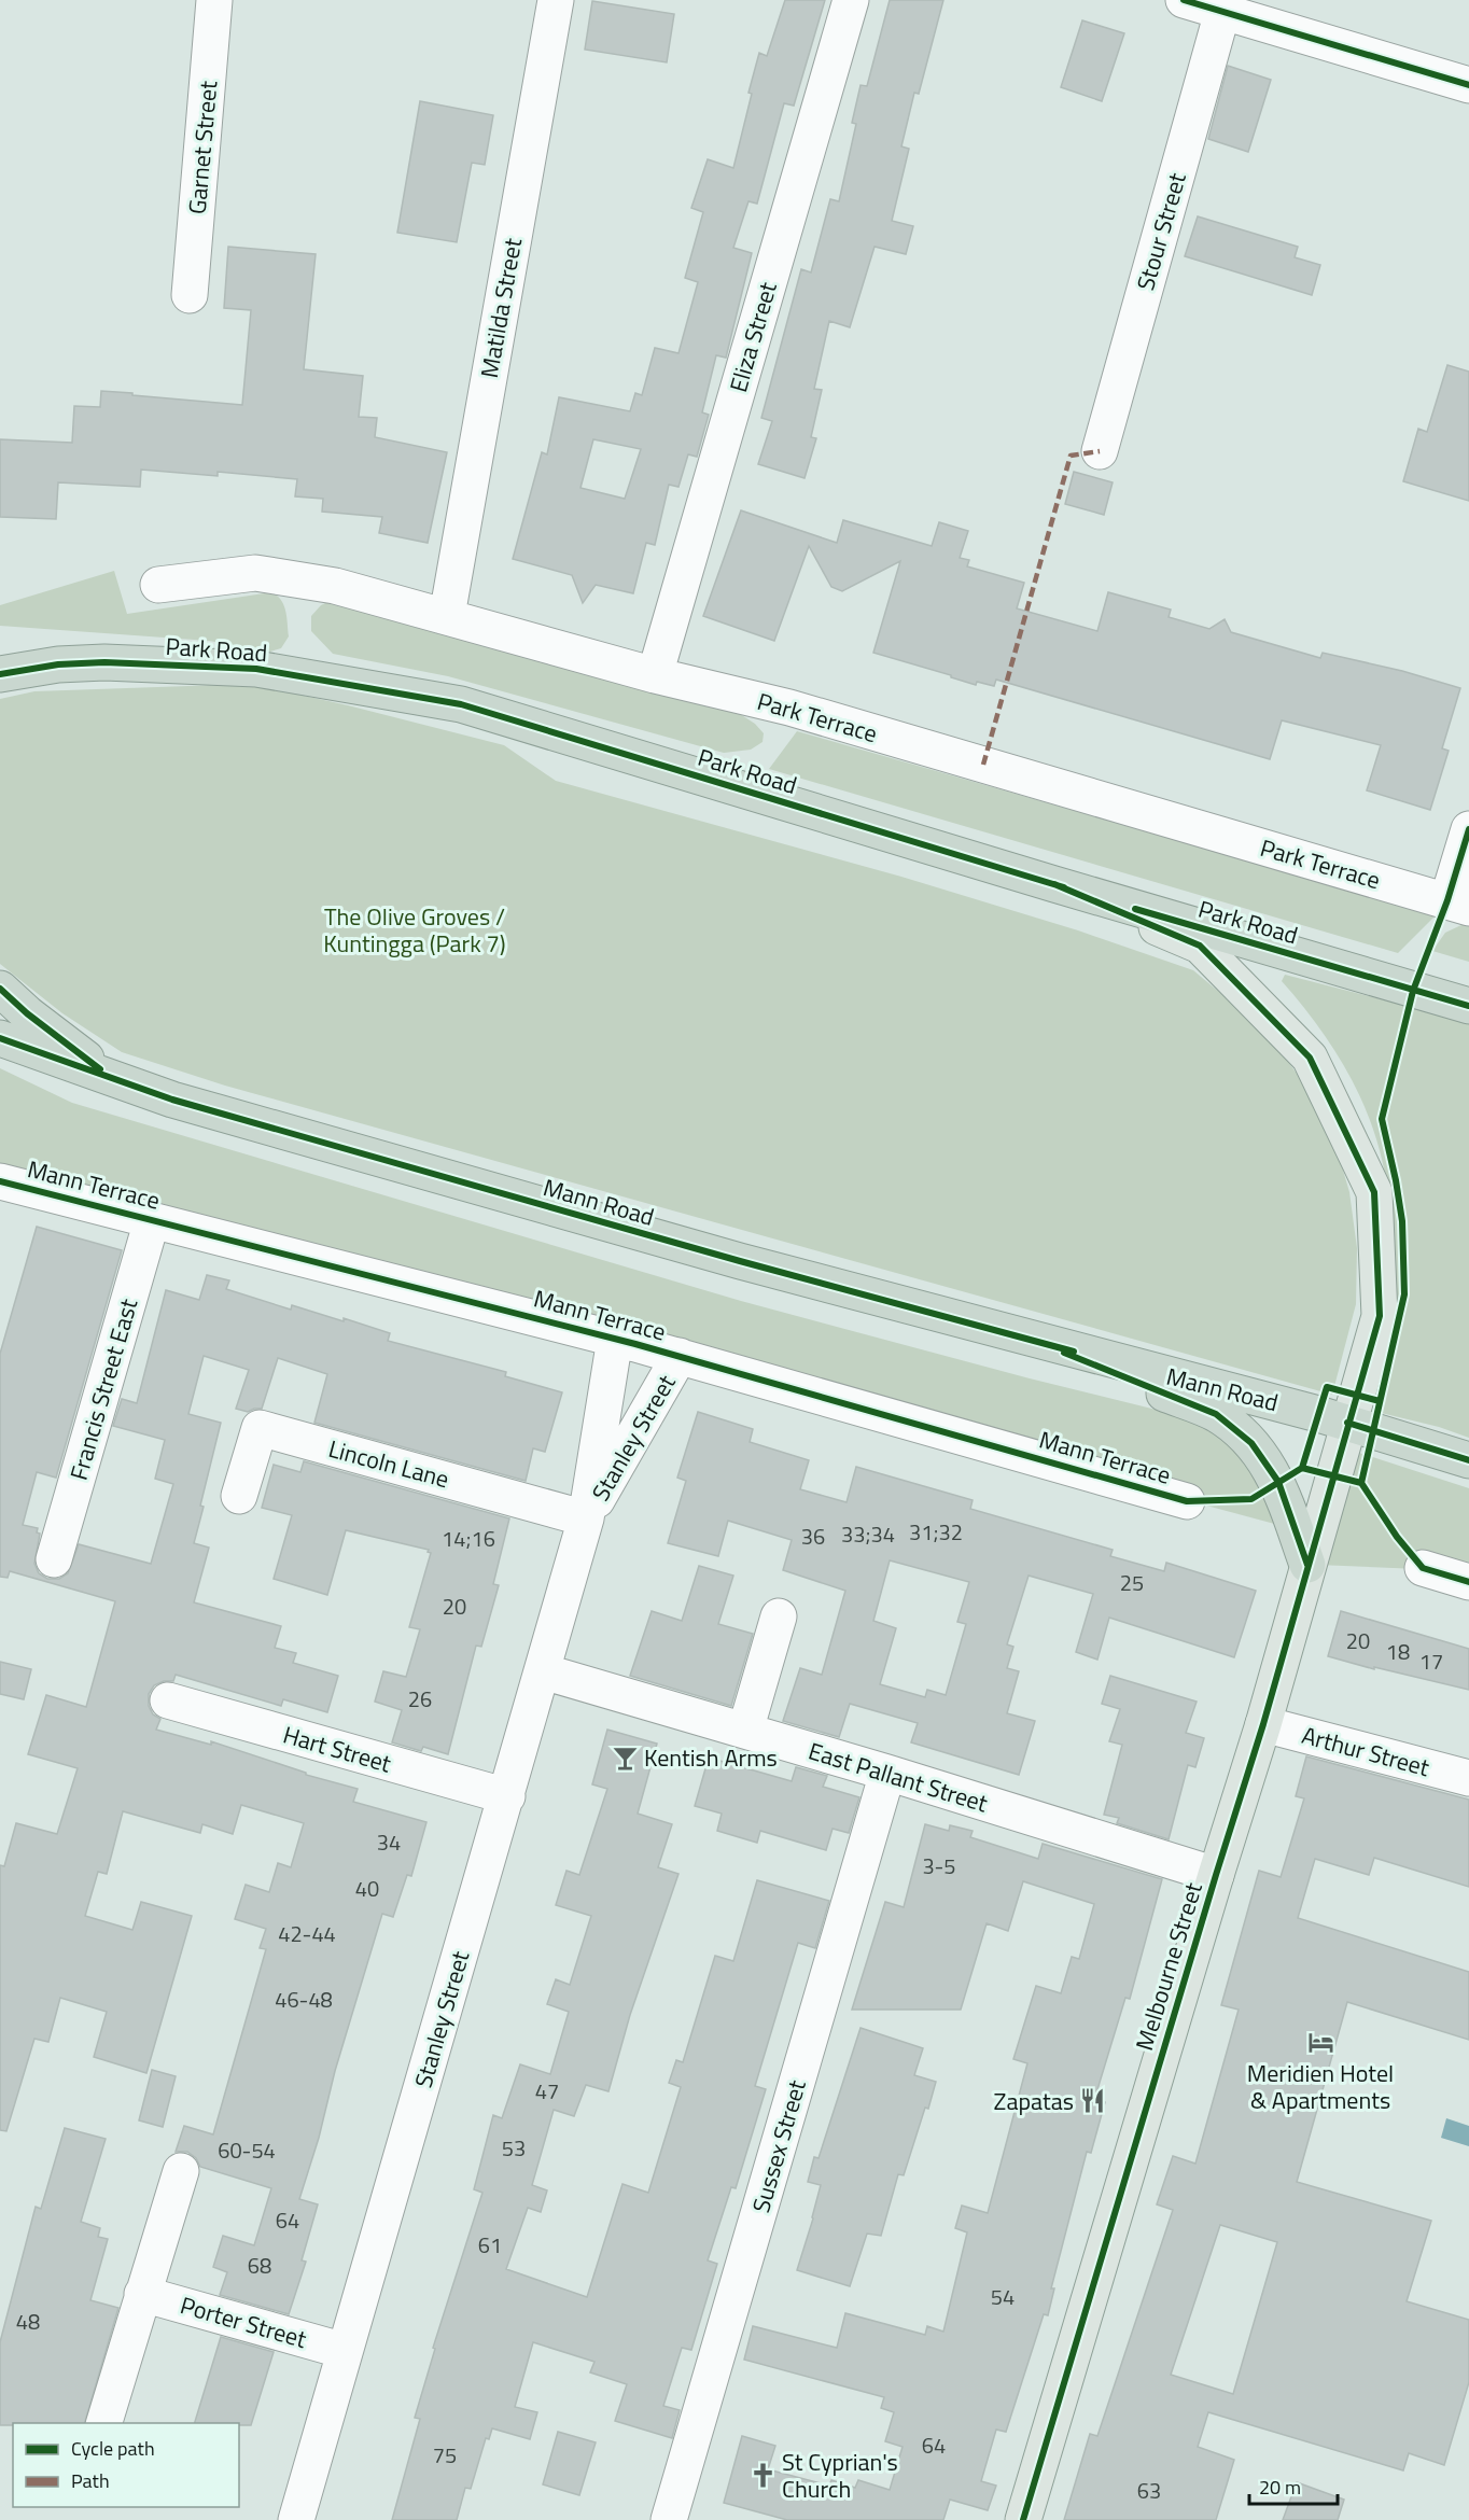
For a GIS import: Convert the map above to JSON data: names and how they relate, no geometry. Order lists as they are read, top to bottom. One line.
{"streets":{"highway":["Park Road","Mann Road"],"main road":["Melbourne Street"],"street":["Garnet Street","Stour Street","Matilda Street","Eliza Street","Park Terrace","Mann Terrace","Francis Street East","Stanley Street","Lincoln Lane","Hart Street","Arthur Street","East Pallant Street","Sussex Street","Porter Street"]},"crossings":[["Matilda Street","Park Terrace"],["Eliza Street","Park Terrace"],["Park Road","Melbourne Street"],["Mann Terrace","Francis Street East"],["Mann Terrace","Stanley Street"],["Mann Road","Melbourne Street"],["Stanley Street","Lincoln Lane"],["Stanley Street","Hart Street"],["Stanley Street","East Pallant Street"],["Stanley Street","Porter Street"],["Arthur Street","Melbourne Street"],["East Pallant Street","Melbourne Street"],["East Pallant Street","Sussex Street"]],"parks":["The Olive Groves / Kuntingga (Park 7)"],"places":{"bar":["Kentish Arms"],"hotel":["Meridien Hotel & Apartments"],"restaurant":["Zapatas"],"church":["St Cyprian's Church"]},"house_numbers":["31;32","33;34","36","14;16","25","20","20","18","17","26","34","3-5","40","42-44","46-48","47","53","60-54","64","61","68","54","48","64","75","63"],"legend":["Cycle path","Path"],"scale_bar":"20 m"}
